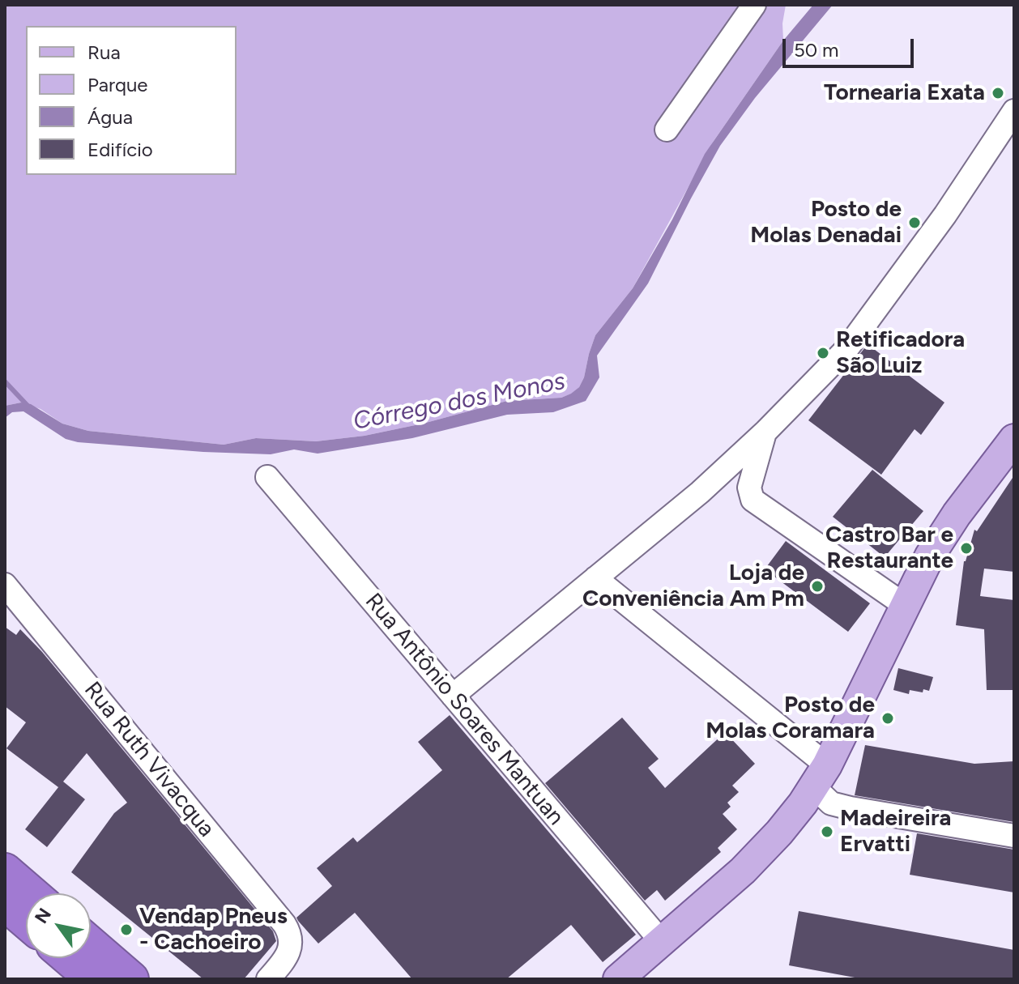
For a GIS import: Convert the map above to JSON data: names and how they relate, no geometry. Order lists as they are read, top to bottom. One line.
{"streets":{"street":["Rua Antônio Soares Mantuan","Rua Ruth Vivacqua"]},"water":["Córrego dos Monos"],"places":["Tornearia Exata","Posto de Molas Denadai","Retificadora São Luiz","Castro Bar e Restaurante","Loja de Conveniência Am Pm","Posto de Molas Coramara","Madeireira Ervatti","Vendap Pneus - Cachoeiro"],"legend":["Rua","Parque","Água","Edifício"],"scale_bar":"50 m","north":"top left"}
